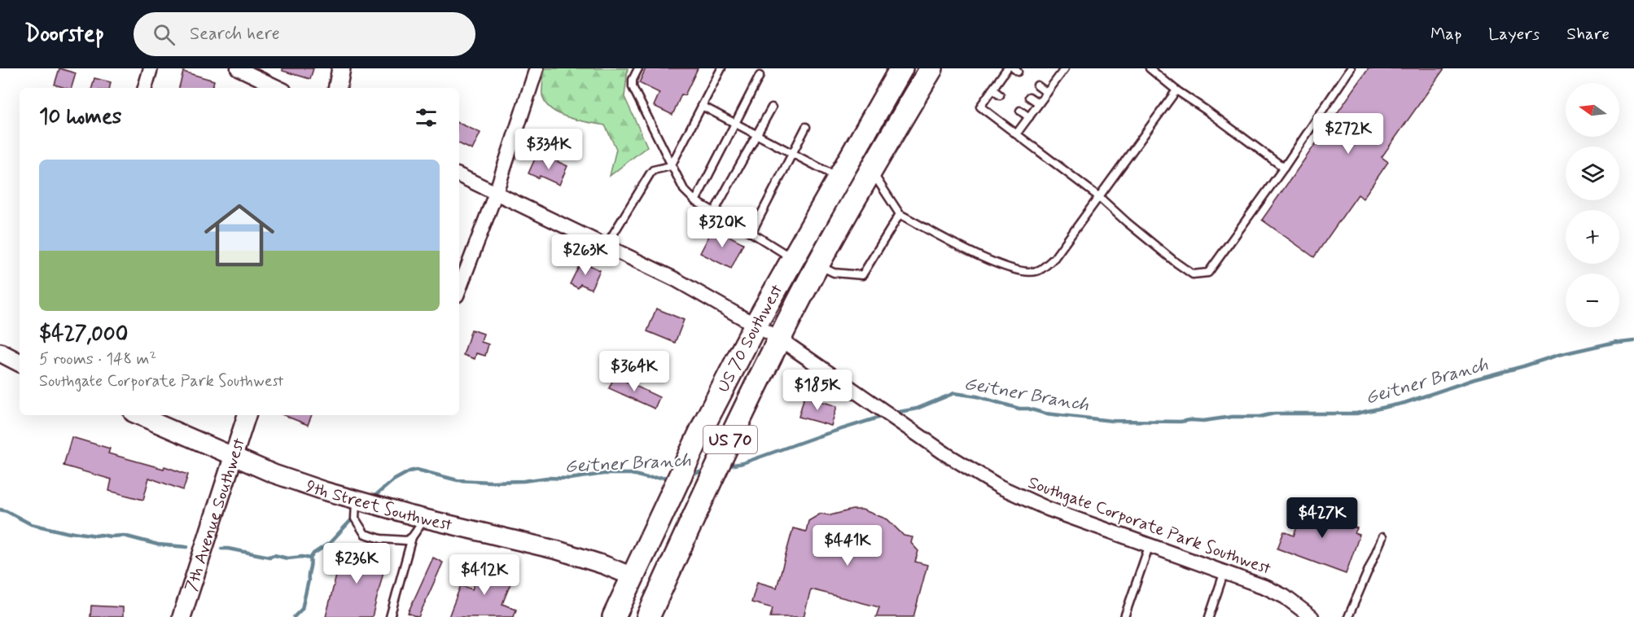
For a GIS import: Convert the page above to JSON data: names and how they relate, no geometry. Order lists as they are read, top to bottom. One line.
{"streets":{"main road":["US 70 Southwest","US 70"],"street":["9th Street Southwest","7th Avenue Southwest","Southgate Corporate Park Southwest"]},"crossings":[["US 70 Southwest","9th Street Southwest"],["US 70 Southwest","Southgate Corporate Park Southwest"],["9th Street Southwest","7th Avenue Southwest"]],"water":["Geitner Branch"],"north":"left","page":{"header":"Doorstep","search":"Search here","nav":["Map","Layers","Share"],"map_buttons":["+","−"],"heading":"10 homes","price":["$272K","$334K","$320K","$263K","$364K","$185K","$427K","$441K","$236K","$412K"],"list":[{"name":"$427,000","note":"5 rooms · 148 m² · Southgate Corporate Park Southwest"}]}}
